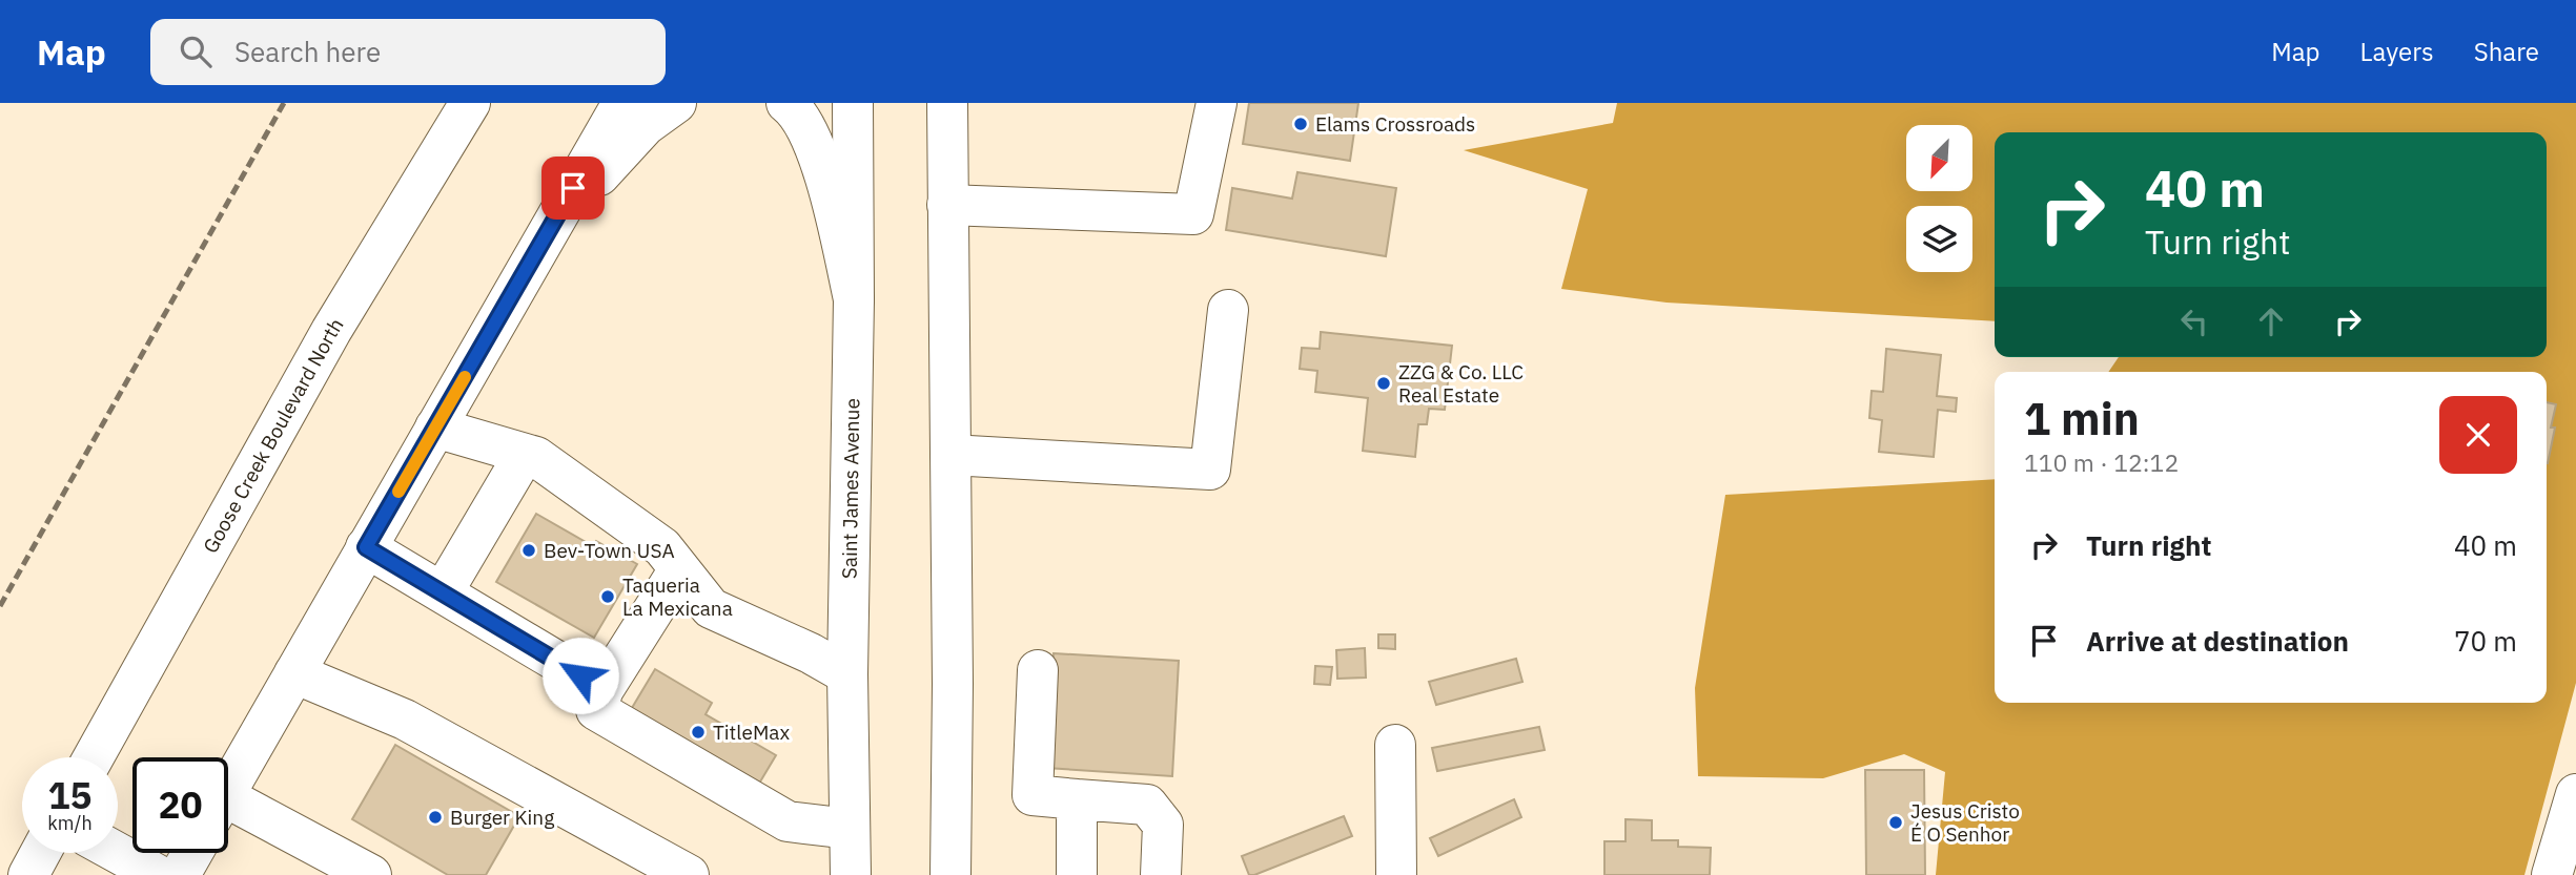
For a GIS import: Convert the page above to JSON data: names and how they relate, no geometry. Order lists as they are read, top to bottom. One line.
{"streets":{"main road":["Goose Creek Boulevard North","Saint James Avenue"]},"places":["Elams Crossroads","ZZG & Co. LLC Real Estate","Bev-Town USA","Taqueria La Mexicana","TitleMax","Burger King","Jesus Cristo É O Senhor"],"north":"bottom left","page":{"header":"Map","search":"Search here","nav":["Map","Layers","Share"],"turn":["40 m","Turn right"],"heading":["1 min","110 m · 12:12"],"list":[{"name":"Turn right","value":"40 m"},{"name":"Arrive at destination","value":"70 m"}],"speed":"15 km/h","limit":"20"}}
